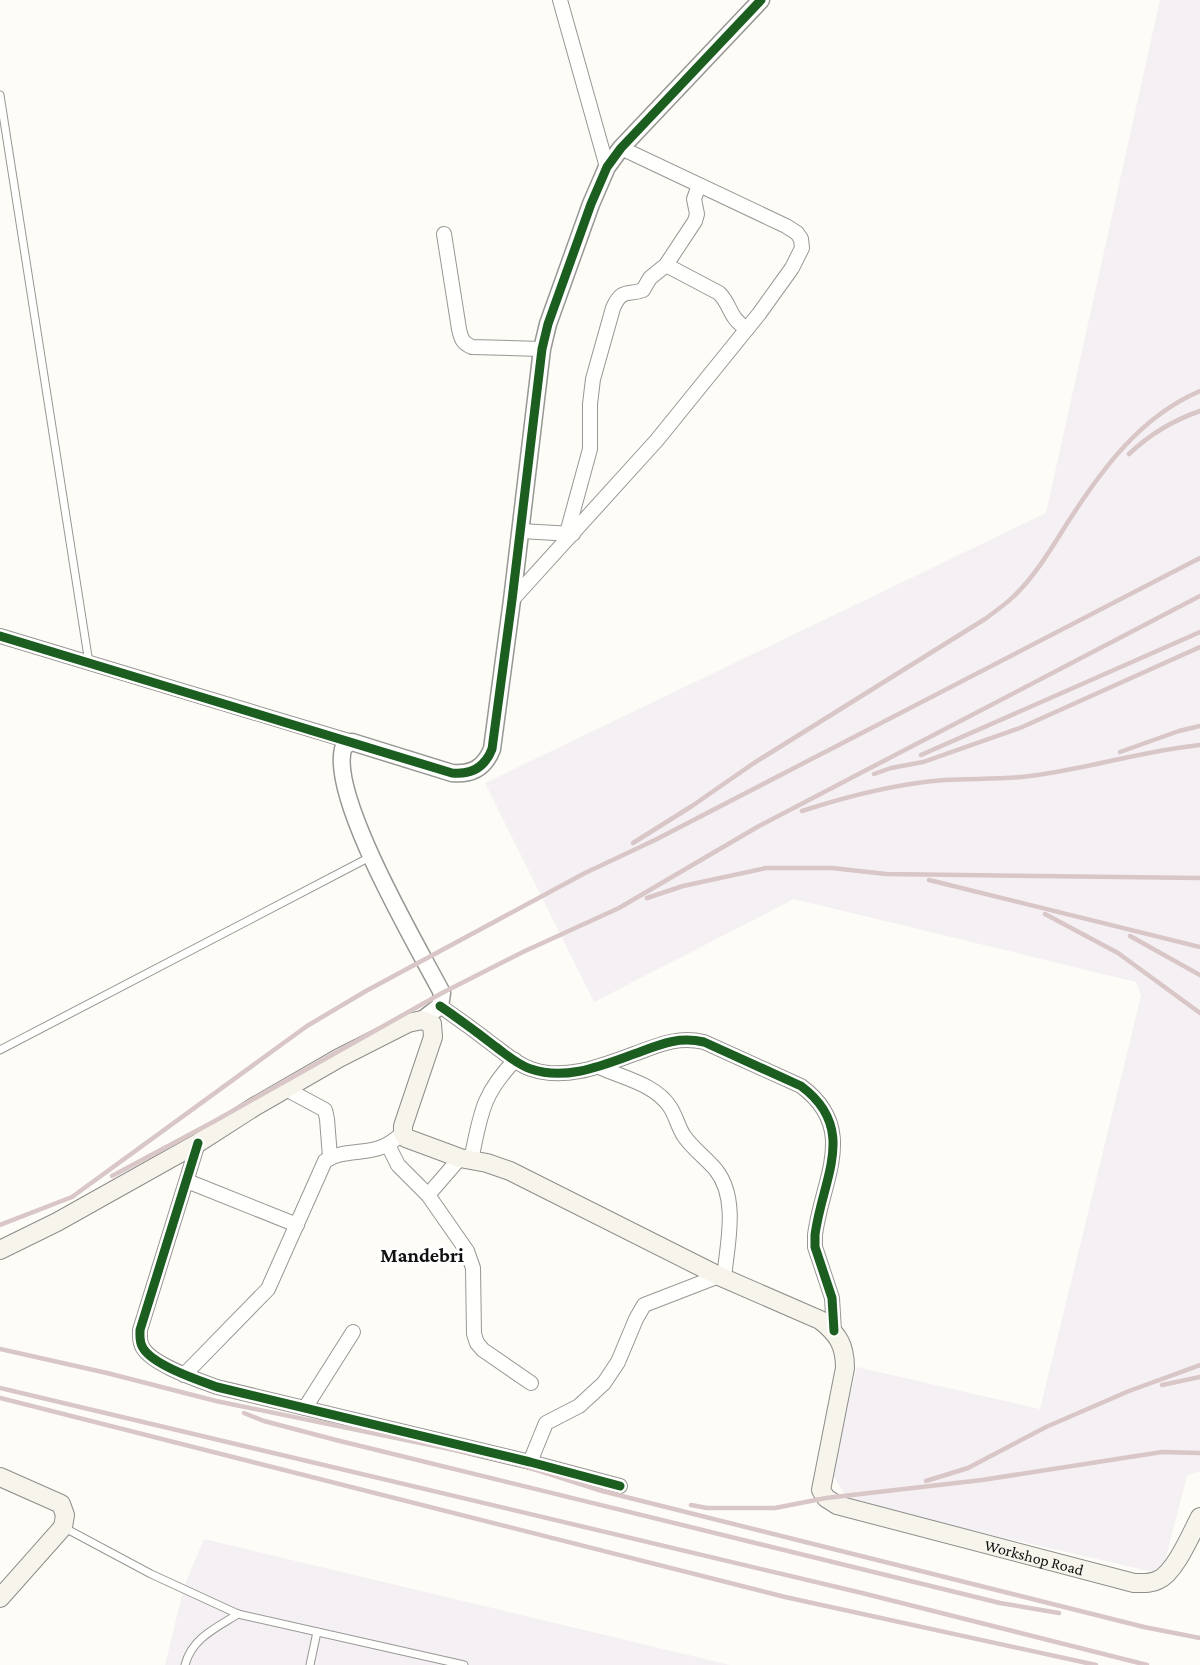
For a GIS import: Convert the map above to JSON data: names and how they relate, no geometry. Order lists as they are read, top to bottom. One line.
{"streets":{"main road":["Workshop Road"]},"districts":["Mandebri"]}
